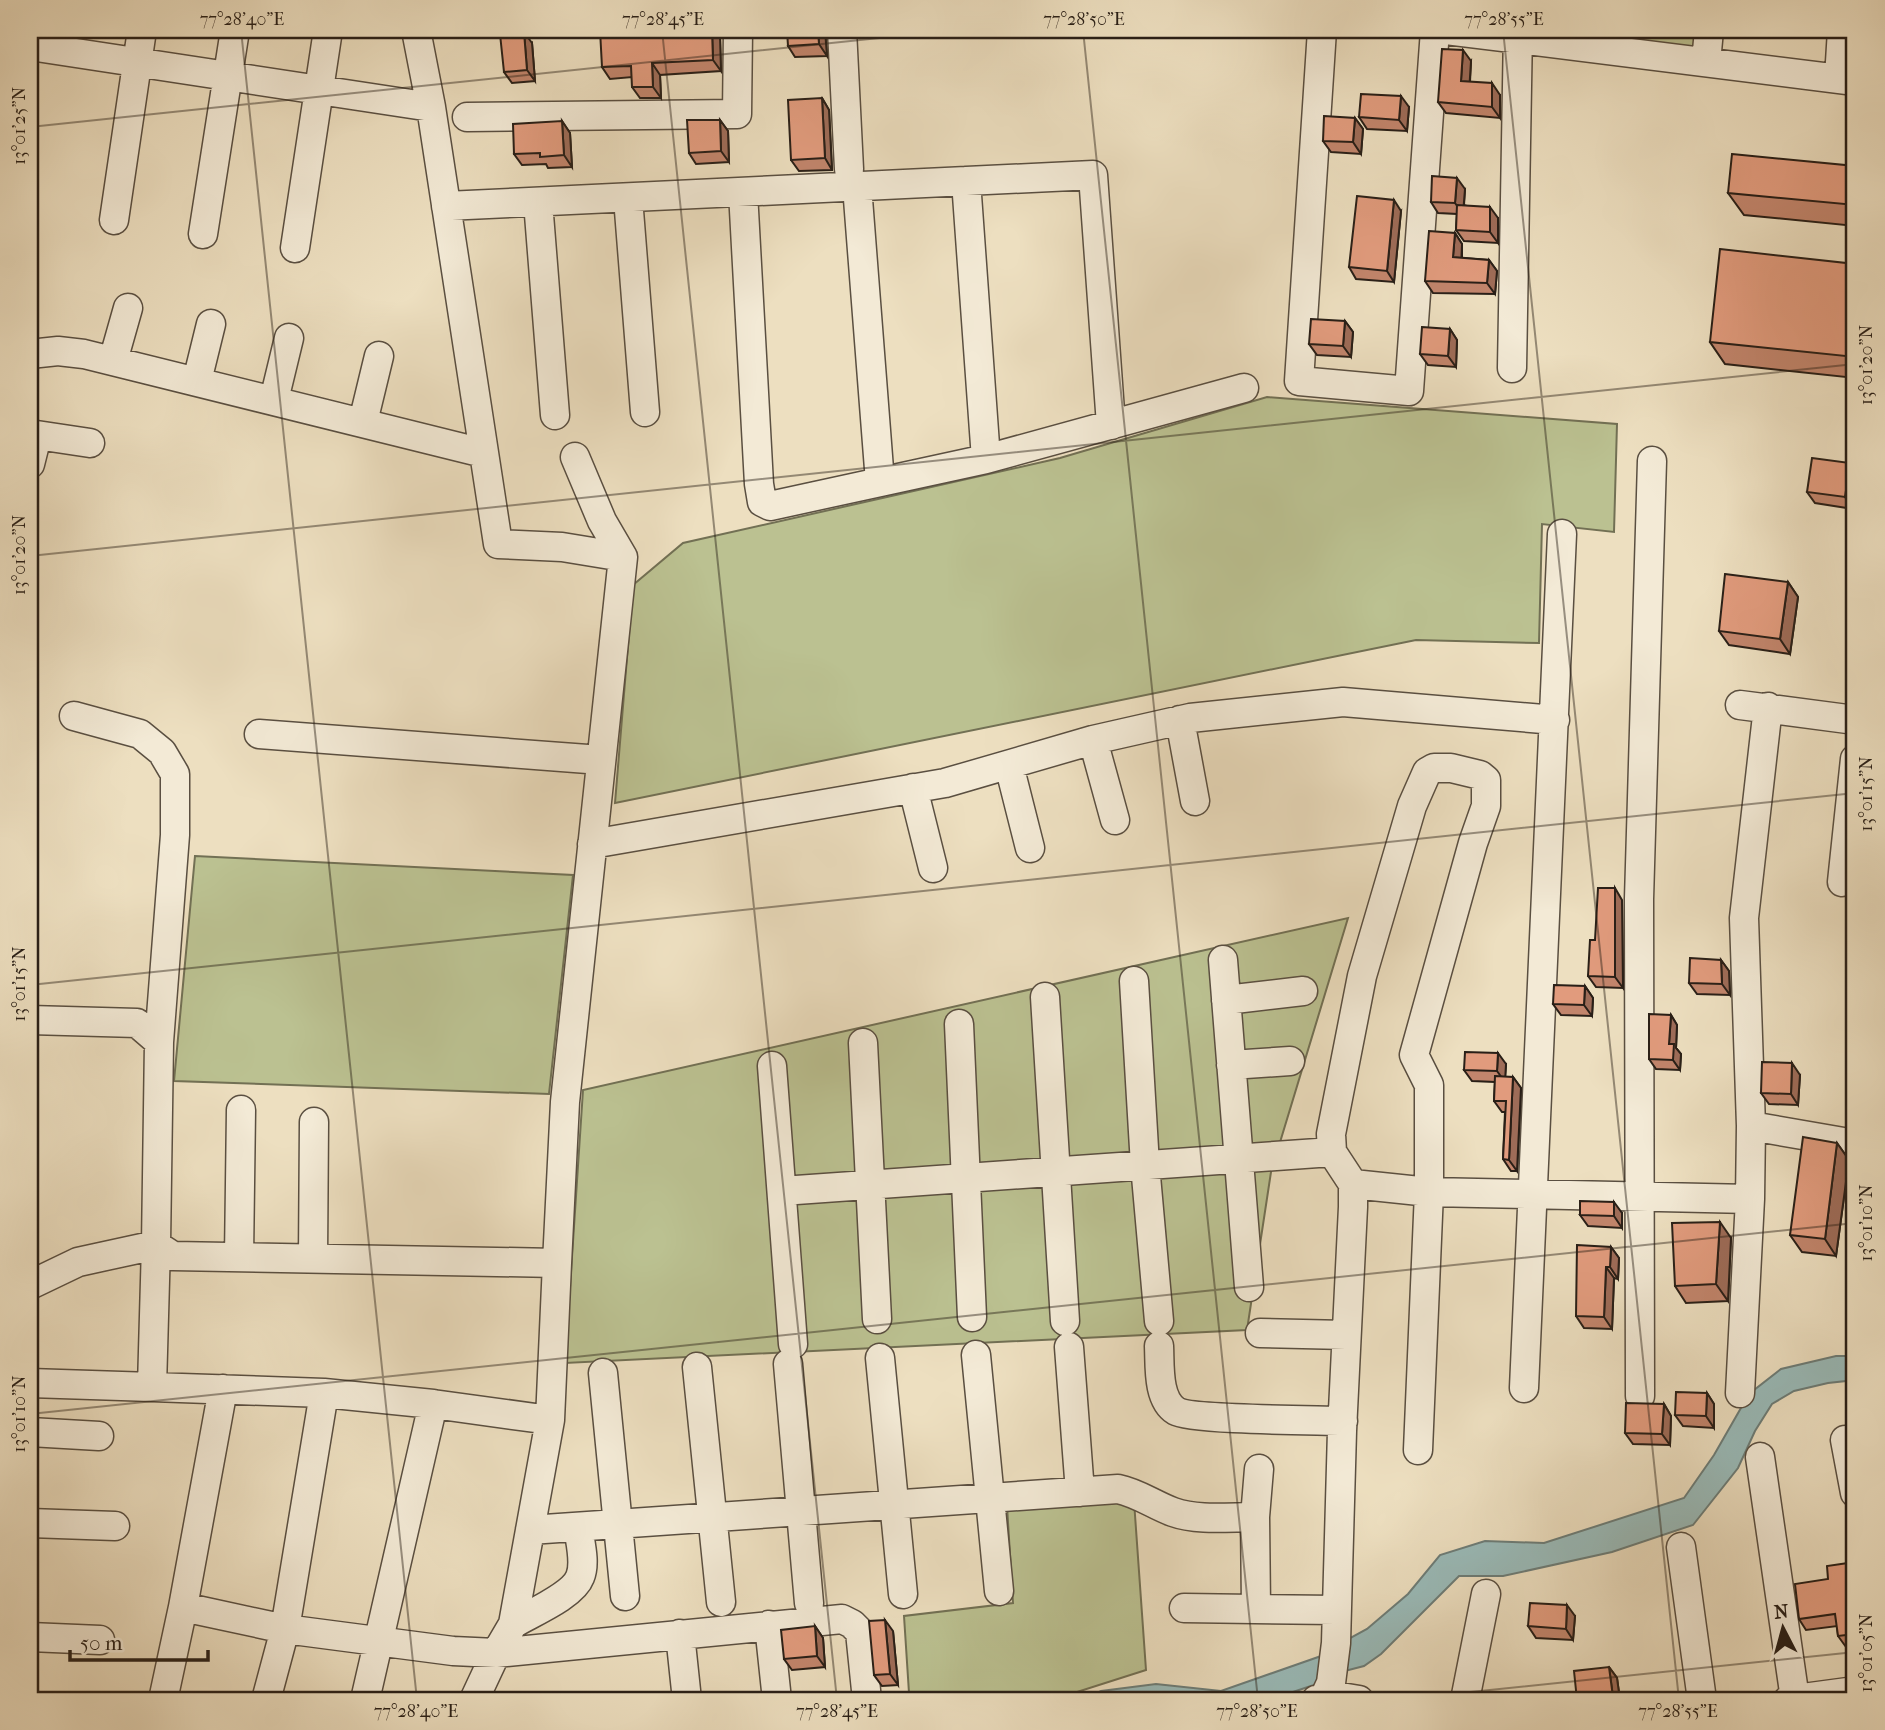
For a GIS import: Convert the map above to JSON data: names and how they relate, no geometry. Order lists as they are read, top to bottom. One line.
{"scale_bar":"50 m","north":"top","coordinates":["77°28'40\"E","77°28'45\"E","77°28'50\"E","77°28'55\"E","13°01'25\"N","13°01'20\"N","13°01'15\"N","13°01'10\"N","13°01'05\"N"]}
